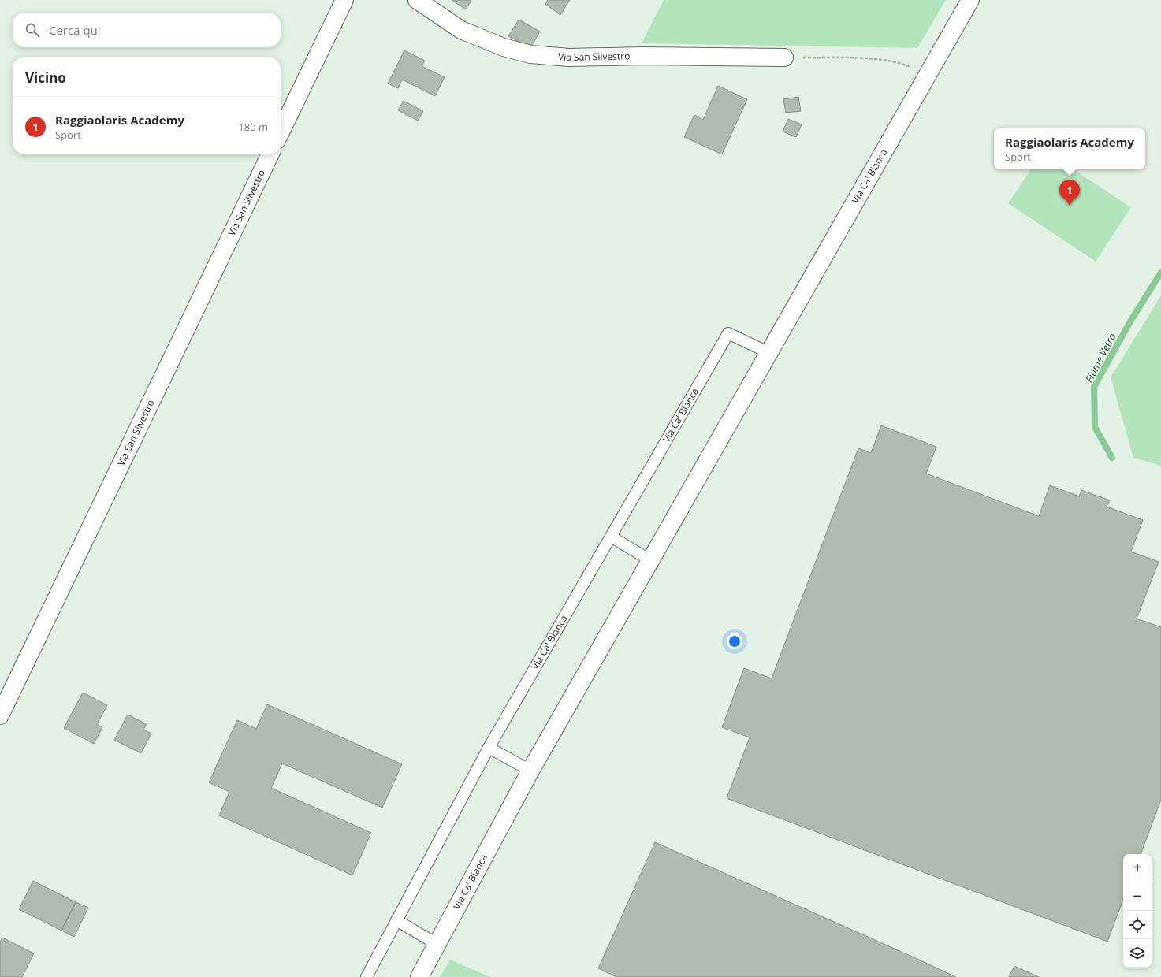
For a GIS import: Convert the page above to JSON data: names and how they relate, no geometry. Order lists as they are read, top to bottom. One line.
{"streets":{"street":["Via San Silvestro","Via Ca' Bianca"]},"water":["Fiume Vetro"],"page":{"search":"Cerca qui","heading":"Vicino","list":[{"mark":"1","name":"Raggiaolaris Academy","note":"Sport","value":"180 m"}],"popup":["Raggiaolaris Academy","Sport"],"pins":"1","map_buttons":["+","−"]}}
